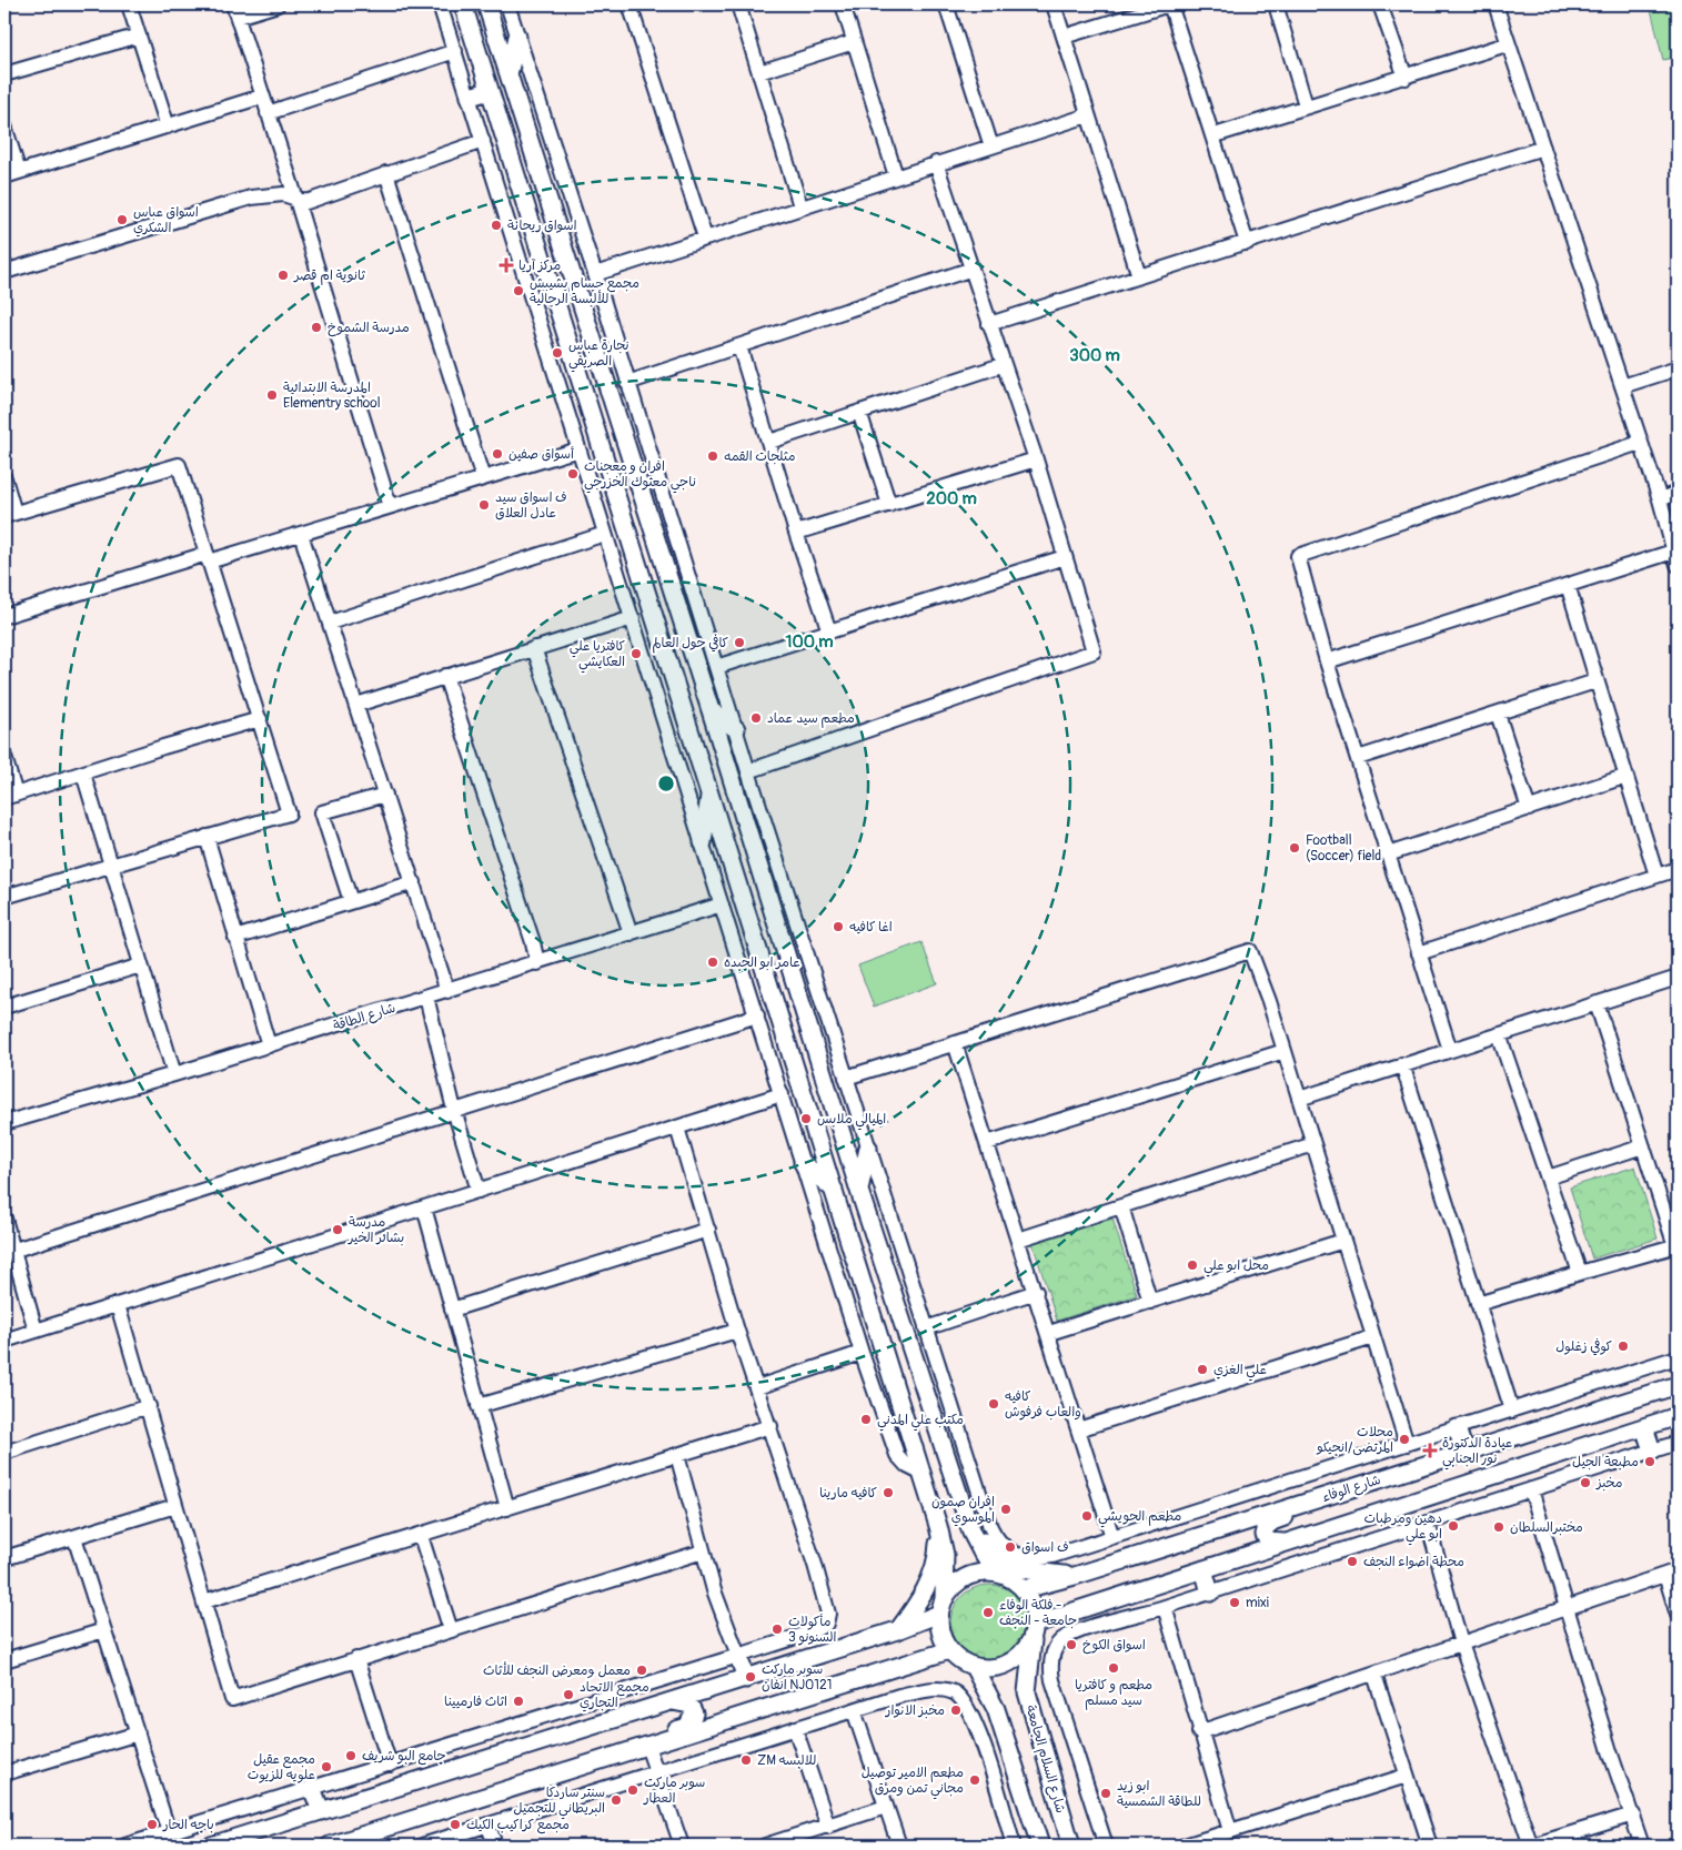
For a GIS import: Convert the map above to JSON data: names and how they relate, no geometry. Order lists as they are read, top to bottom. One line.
{"streets":{"main road":["شارع الوفاء","شارع السلام الجامعة"],"street":["شارع الطاقة"]},"crossings":[["شارع الوفاء","شارع السلام الجامعة"]],"places":{"other":["اسواق عباس الشكري","اسواق ريحانة","ثانوية ام قصر","مجمع حسام بشيبش للألبسة الرجالية","مدرسة الشموخ","نجارة عباس الصريفي","المدرسة الابتدائية Elementry school","أسواق صفين","مثلجات القمه","افران و معجنات ناجي معتوك الخزرجي","ف اسواق سيد عادل العلاق","كافي حول العالم","كافتريا علي العكايشي","مطعم سيد عماد","Football (Soccer) field","اغا كافيه","عامر ابو الجبده","الميالي ملابس","مدرسة بشائر الخير","محل ابو علي","كوفي زغلول","علي الغزي","كافيه والعاب فرفوش","مكتب علي المدني","محلات المرتضى/انجيكو","مطبعة الجيل","مخبز","كافيه مارينا","افران صمون الموسوي","مطعم الحويشي","دهين ومرطبات ابو علي","مختبرالسلطان","ف اسواق","محطة اضواء النجف","mixi","فلكة الوفاء - جامعة - النجف","مأكولات السنونو 3","اسواق الكوخ","مطعم و كافتريا سيد مسلم","معمل ومعرض النجف للأثاث","سوبر ماركت انفان NJ0121","مجمع الاتحاد التجاري","اثاث فارميينا","مخبز الانوار","جامع البو شريف","ZM للالبسه","مجمع عقيل علويه للزيوت","مطعم الامير توصيل مجاني تمن ومرق","سوبر ماركت العطار","ابو زيد للطاقة الشمسية","سنتر ساردكا البريطاني للتجميل","باجه الحار","مجمع كراكيب الكيك"],"health":["مركز آريا","عيادة الدكتورة نور الجنابي"]},"rings":["300 m","200 m","100 m"]}
